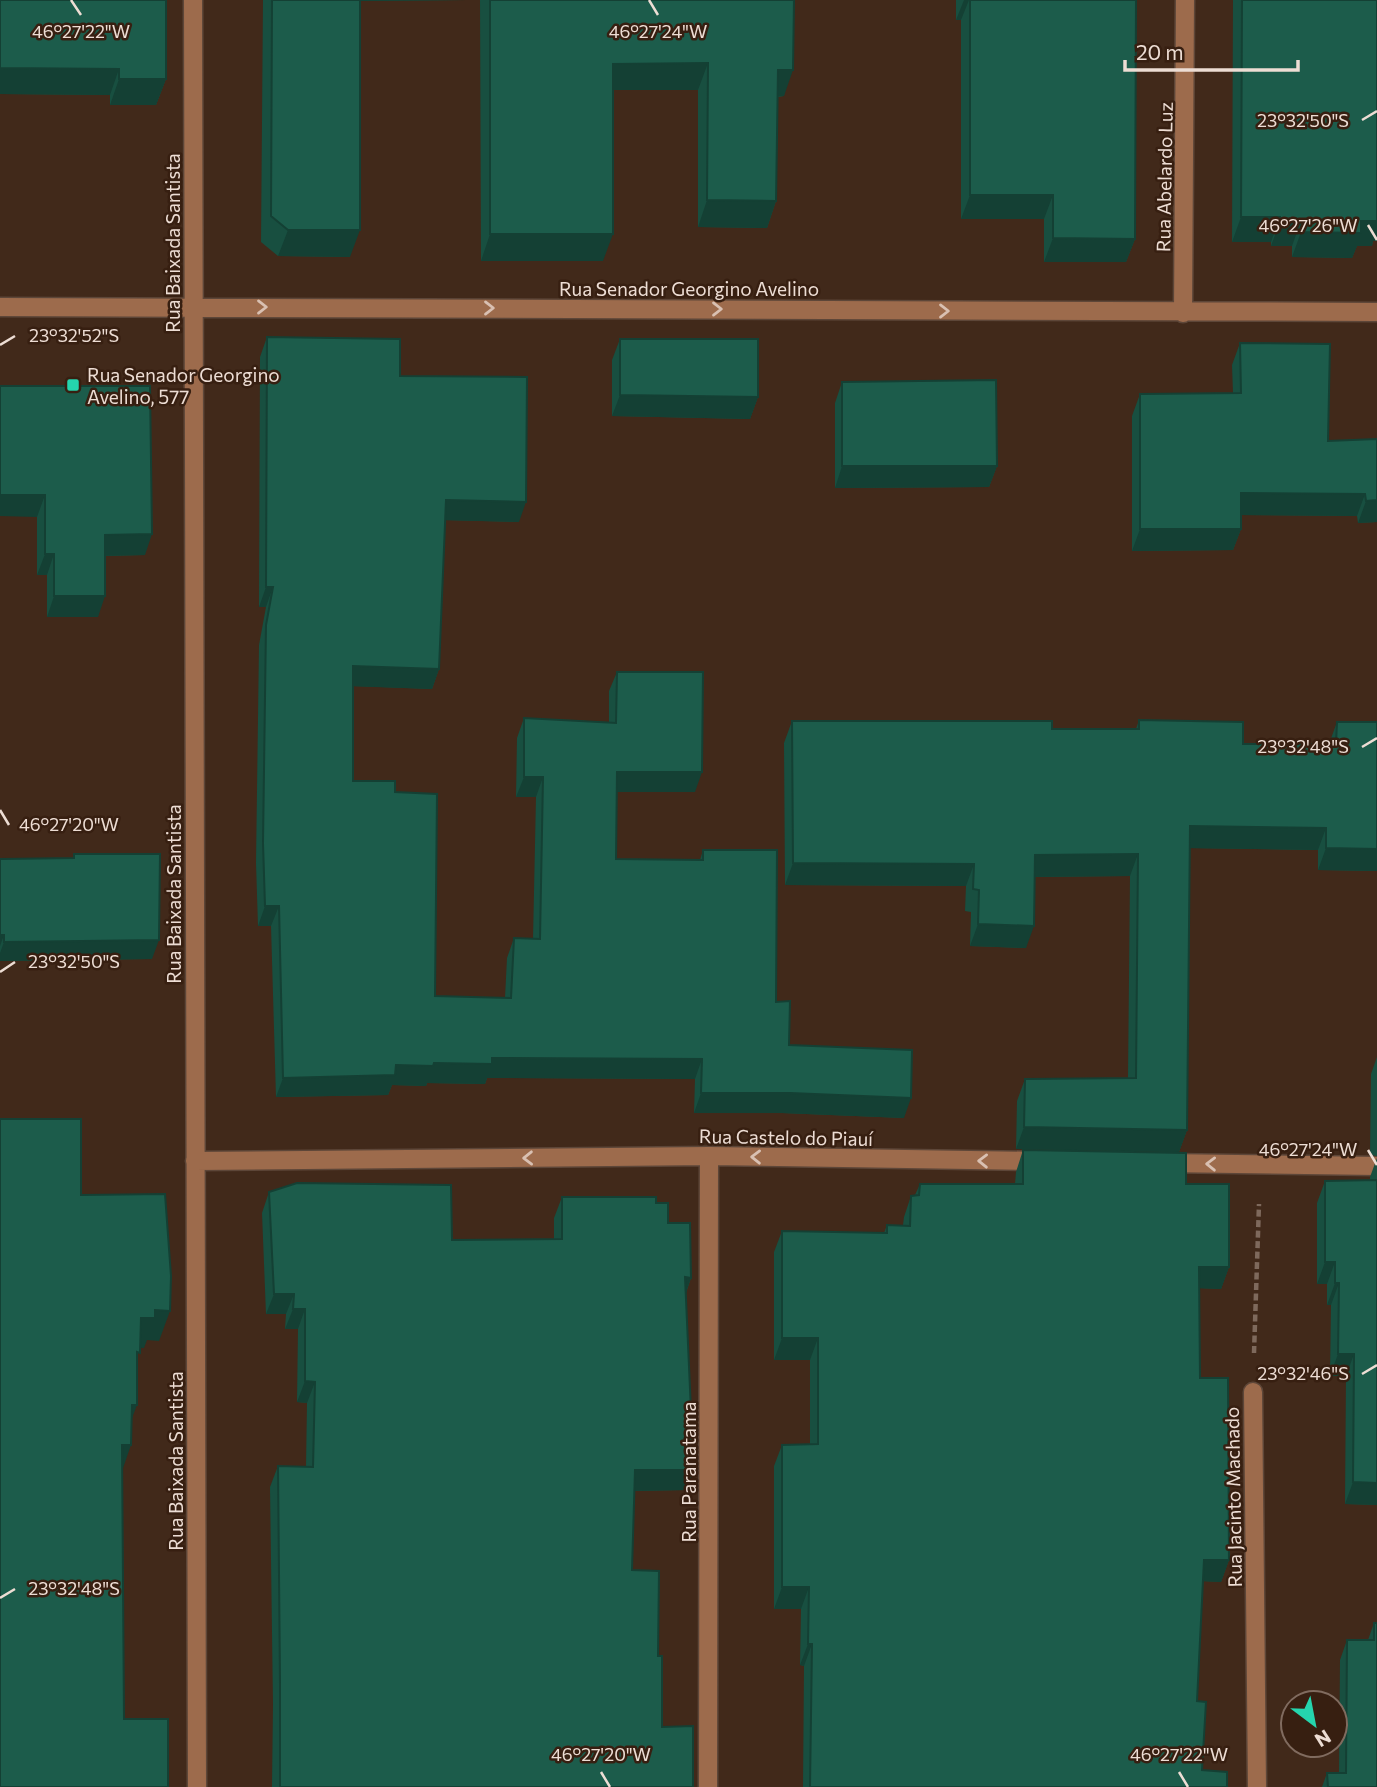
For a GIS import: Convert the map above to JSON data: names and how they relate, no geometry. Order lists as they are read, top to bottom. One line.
{"streets":{"street":["Rua Abelardo Luz","Rua Baixada Santista","Rua Senador Georgino Avelino","Rua Castelo do Piauí","Rua Paranatama","Rua Jacinto Machado"]},"crossings":[["Rua Abelardo Luz","Rua Senador Georgino Avelino"],["Rua Baixada Santista","Rua Senador Georgino Avelino"],["Rua Baixada Santista","Rua Castelo do Piauí"],["Rua Castelo do Piauí","Rua Paranatama"]],"one_way":["Rua Senador Georgino Avelino","Rua Castelo do Piauí"],"places":{"transit":["Rua Senador Georgino Avelino, 577"]},"scale_bar":"20 m","north":"bottom right","coordinates":["46°27'22\"W","46°27'24\"W","23°32'50\"S","46°27'26\"W","23°32'52\"S","23°32'48\"S","46°27'20\"W","23°32'46\"S"]}
